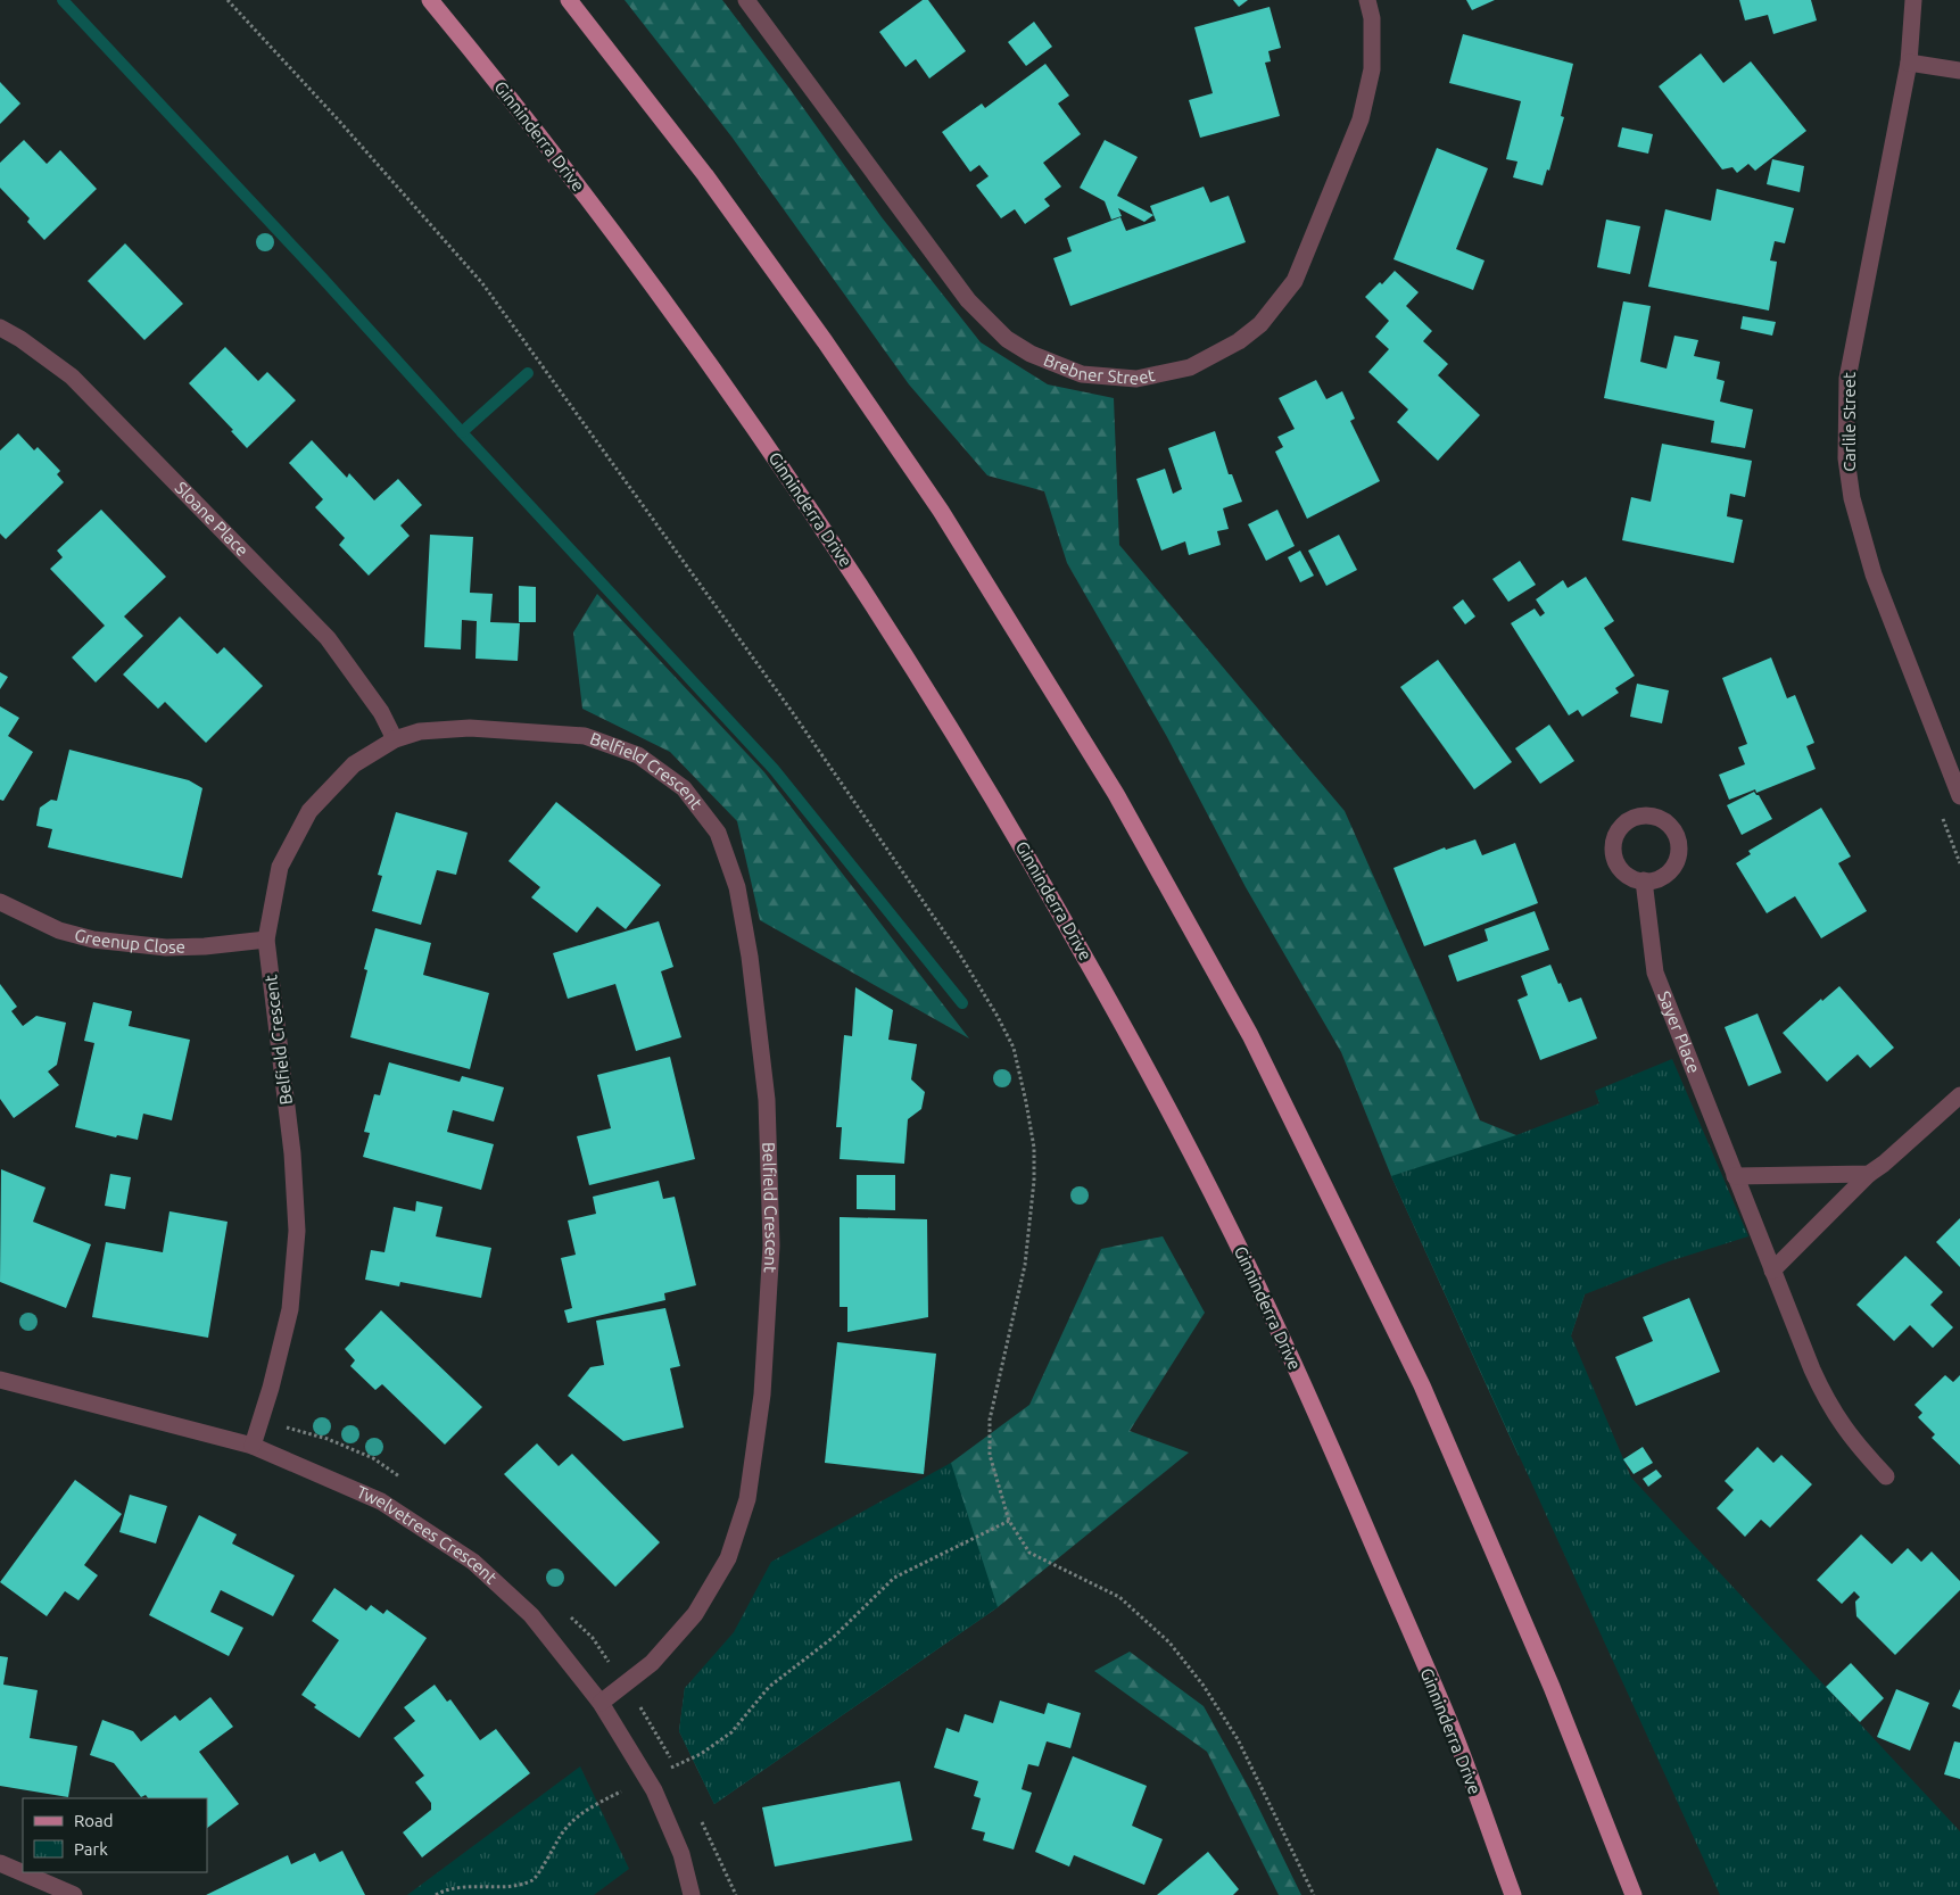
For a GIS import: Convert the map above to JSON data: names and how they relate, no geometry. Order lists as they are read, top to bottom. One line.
{"streets":{"main road":["Ginninderra Drive"],"street":["Brebner Street","Carlile Street","Sloane Place","Belfield Crescent","Greenup Close","Sayer Place","Twelvetrees Crescent"]},"crossings":[["Sloane Place","Belfield Crescent"],["Belfield Crescent","Greenup Close"],["Belfield Crescent","Twelvetrees Crescent"]],"legend":["Road","Park"]}
